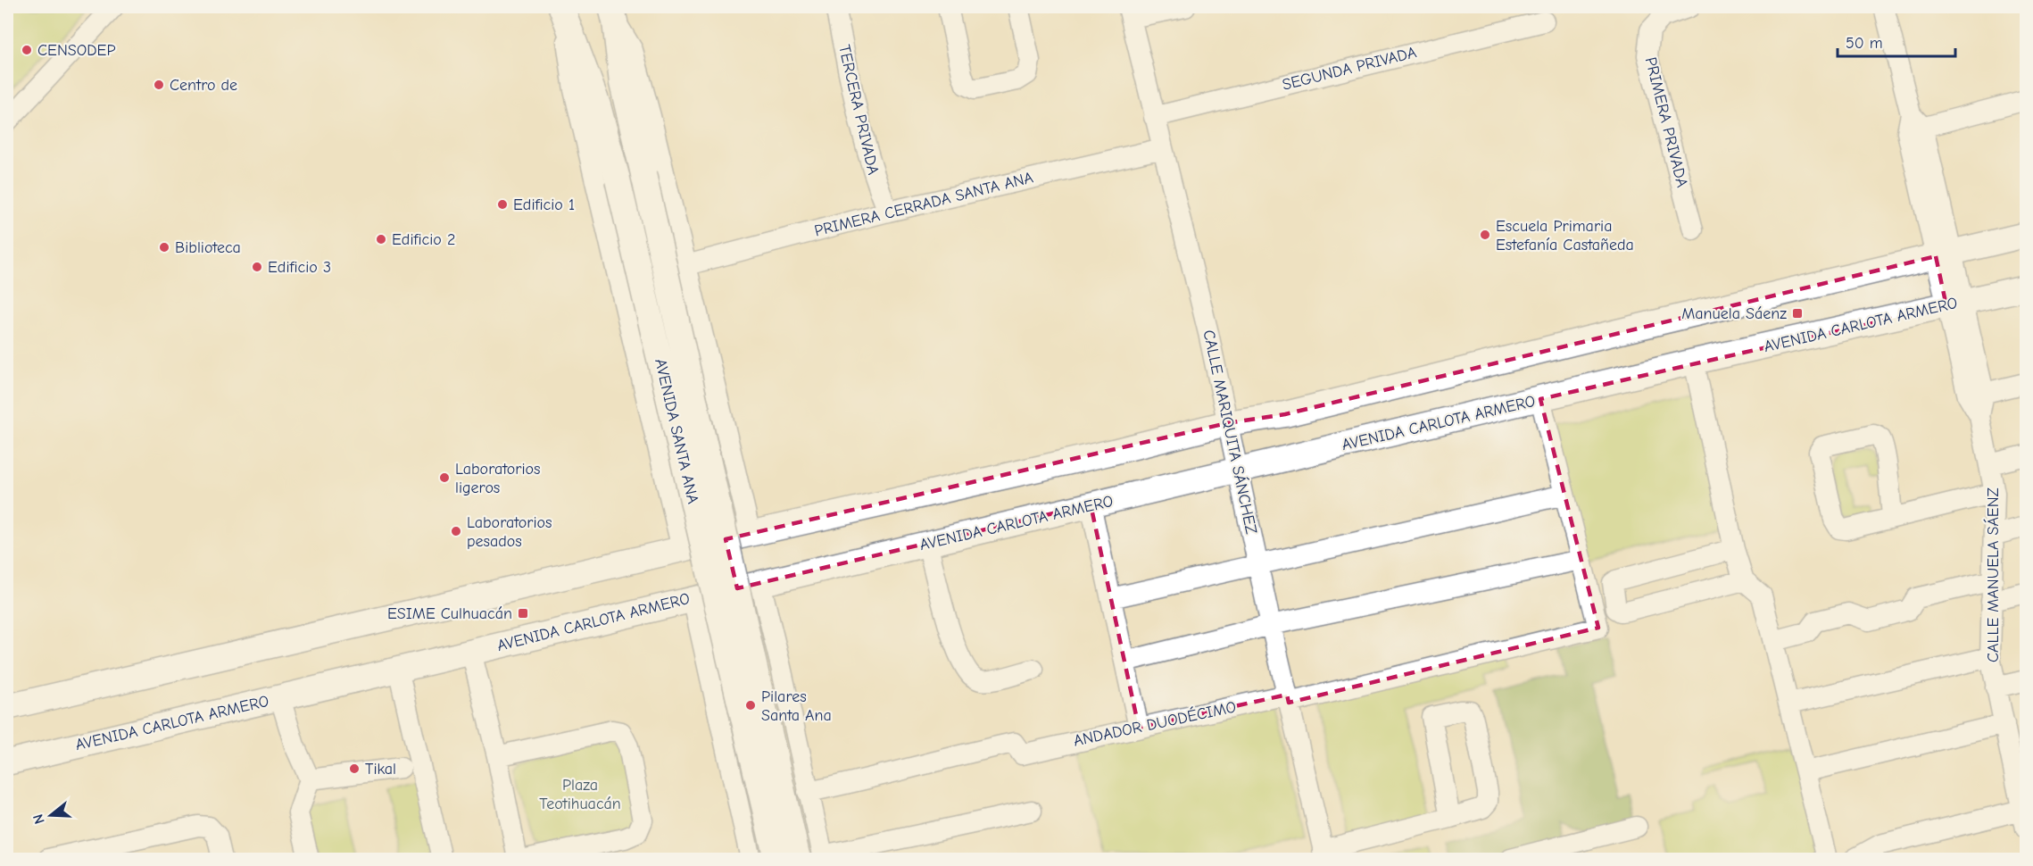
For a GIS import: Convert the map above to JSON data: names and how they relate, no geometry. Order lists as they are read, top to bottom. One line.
{"streets":{"main road":["AVENIDA CARLOTA ARMERO","AVENIDA SANTA ANA"],"street":["SEGUNDA PRIVADA","TERCERA PRIVADA","PRIMERA PRIVADA","PRIMERA CERRADA SANTA ANA","CALLE MARIQUITA SÁNCHEZ","CALLE MANUELA SÁENZ","ANDADOR DUODÉCIMO"]},"crossings":[["SEGUNDA PRIVADA","CALLE MARIQUITA SÁNCHEZ"],["TERCERA PRIVADA","PRIMERA CERRADA SANTA ANA"],["PRIMERA CERRADA SANTA ANA","AVENIDA SANTA ANA"],["PRIMERA CERRADA SANTA ANA","CALLE MARIQUITA SÁNCHEZ"],["AVENIDA CARLOTA ARMERO","CALLE MARIQUITA SÁNCHEZ"],["AVENIDA CARLOTA ARMERO","CALLE MANUELA SÁENZ"],["CALLE MARIQUITA SÁNCHEZ","ANDADOR DUODÉCIMO"]],"parks":["Plaza Teotihuacán"],"places":{"other":["CENSODEP","Centro de","Edificio 1","Escuela Primaria Estefanía Castañeda","Edificio 2","Biblioteca","Edificio 3","Laboratorios ligeros","Laboratorios pesados","Pilares Santa Ana","Tikal"],"transit":["Manuela Sáenz","ESIME Culhuacán"]},"scale_bar":"50 m","north":"left"}
